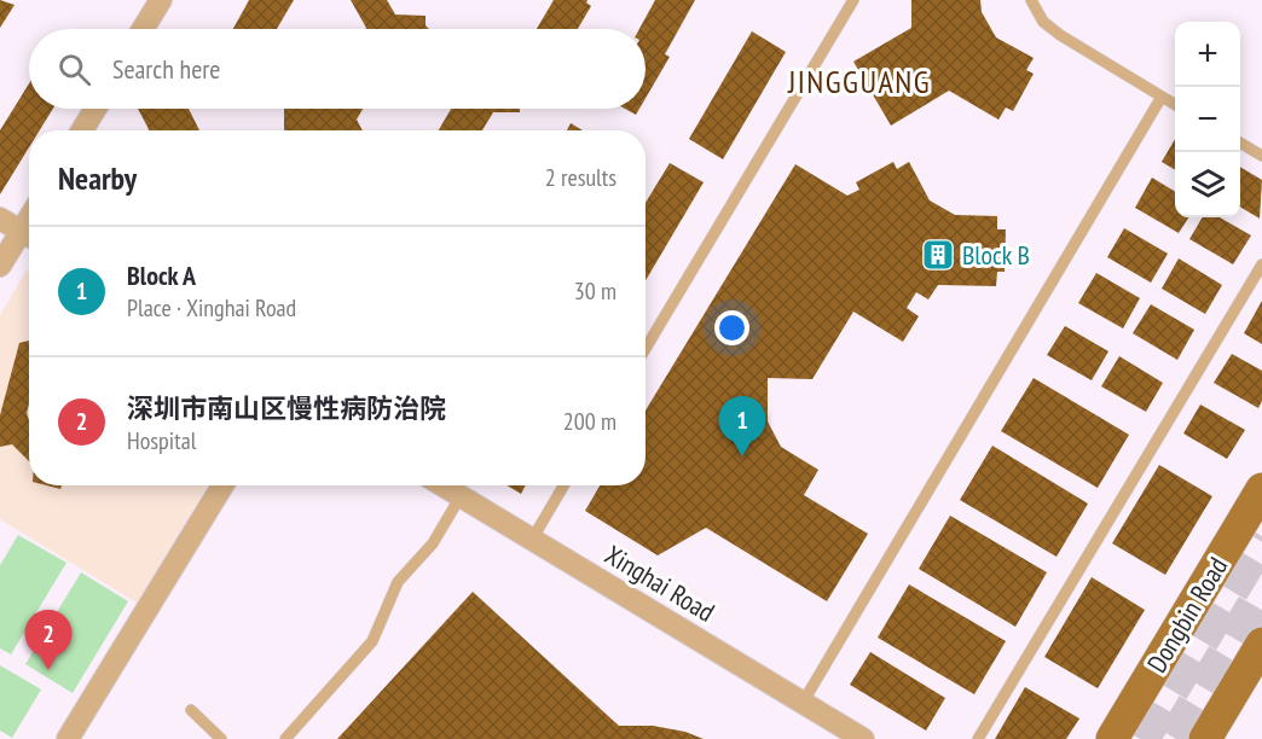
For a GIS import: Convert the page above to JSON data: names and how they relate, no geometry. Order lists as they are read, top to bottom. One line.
{"streets":{"main road":["Dongbin Road"],"street":["Xinghai Road"]},"districts":["JINGGUANG"],"places":{"building":["Block B"]},"page":{"map_buttons":["+","−"],"search":"Search here","heading":["Nearby","2 results"],"list":[{"mark":"1","name":"Block A","note":"Place · Xinghai Road","value":"30 m"},{"mark":"2","name":"深圳市南山区慢性病防治院","note":"Hospital","value":"200 m"}],"pins":["1","2"]}}
